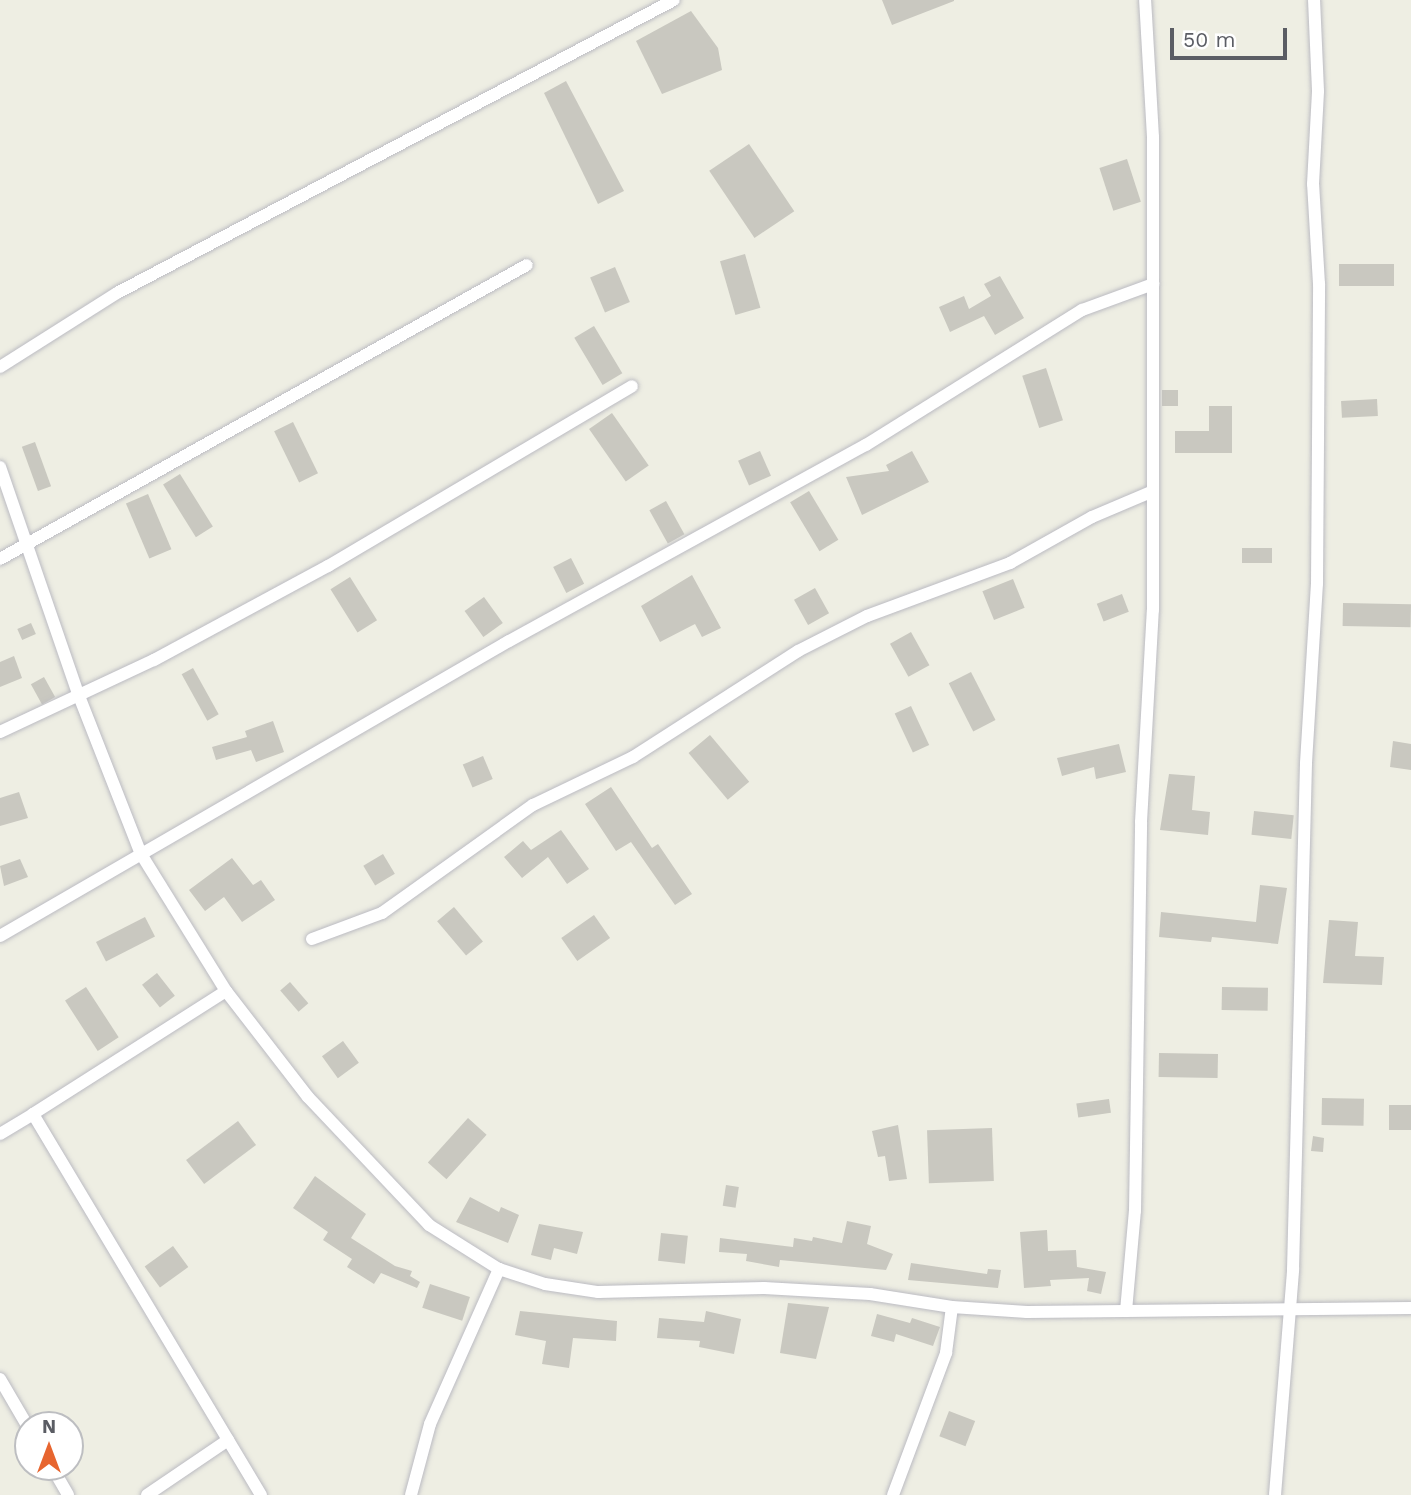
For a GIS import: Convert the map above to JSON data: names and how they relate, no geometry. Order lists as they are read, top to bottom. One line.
{"scale_bar":"50 m","north":"top"}
